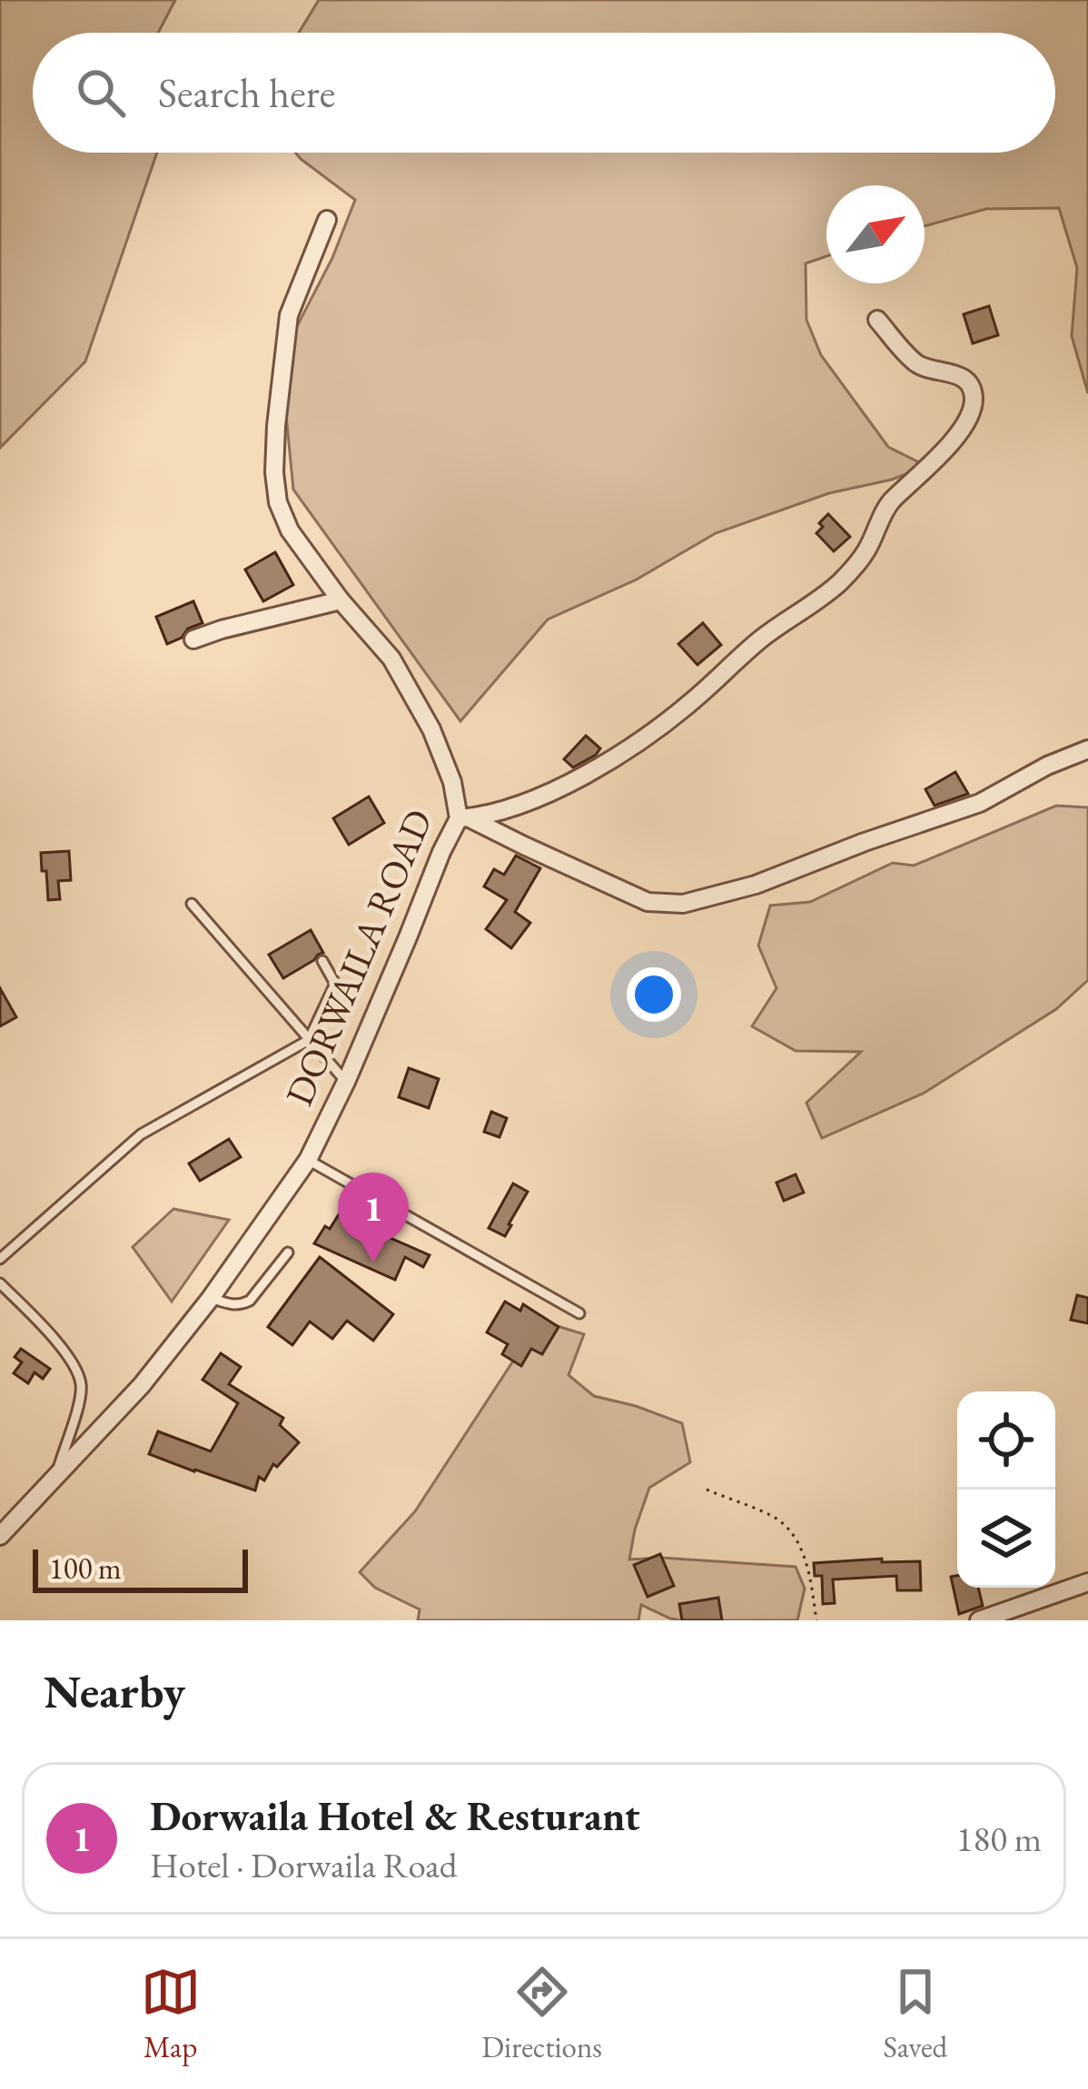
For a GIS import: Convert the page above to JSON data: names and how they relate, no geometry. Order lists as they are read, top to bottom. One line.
{"streets":{"street":["DORWAILA ROAD"]},"scale_bar":"100 m","north":"top right","page":{"search":"Search here","pins":"1","scale":"100 m","heading":"Nearby","list":[{"mark":"1","name":"Dorwaila Hotel & Resturant","note":"Hotel · Dorwaila Road","value":"180 m"}],"nav":["Map","Directions","Saved"]}}
